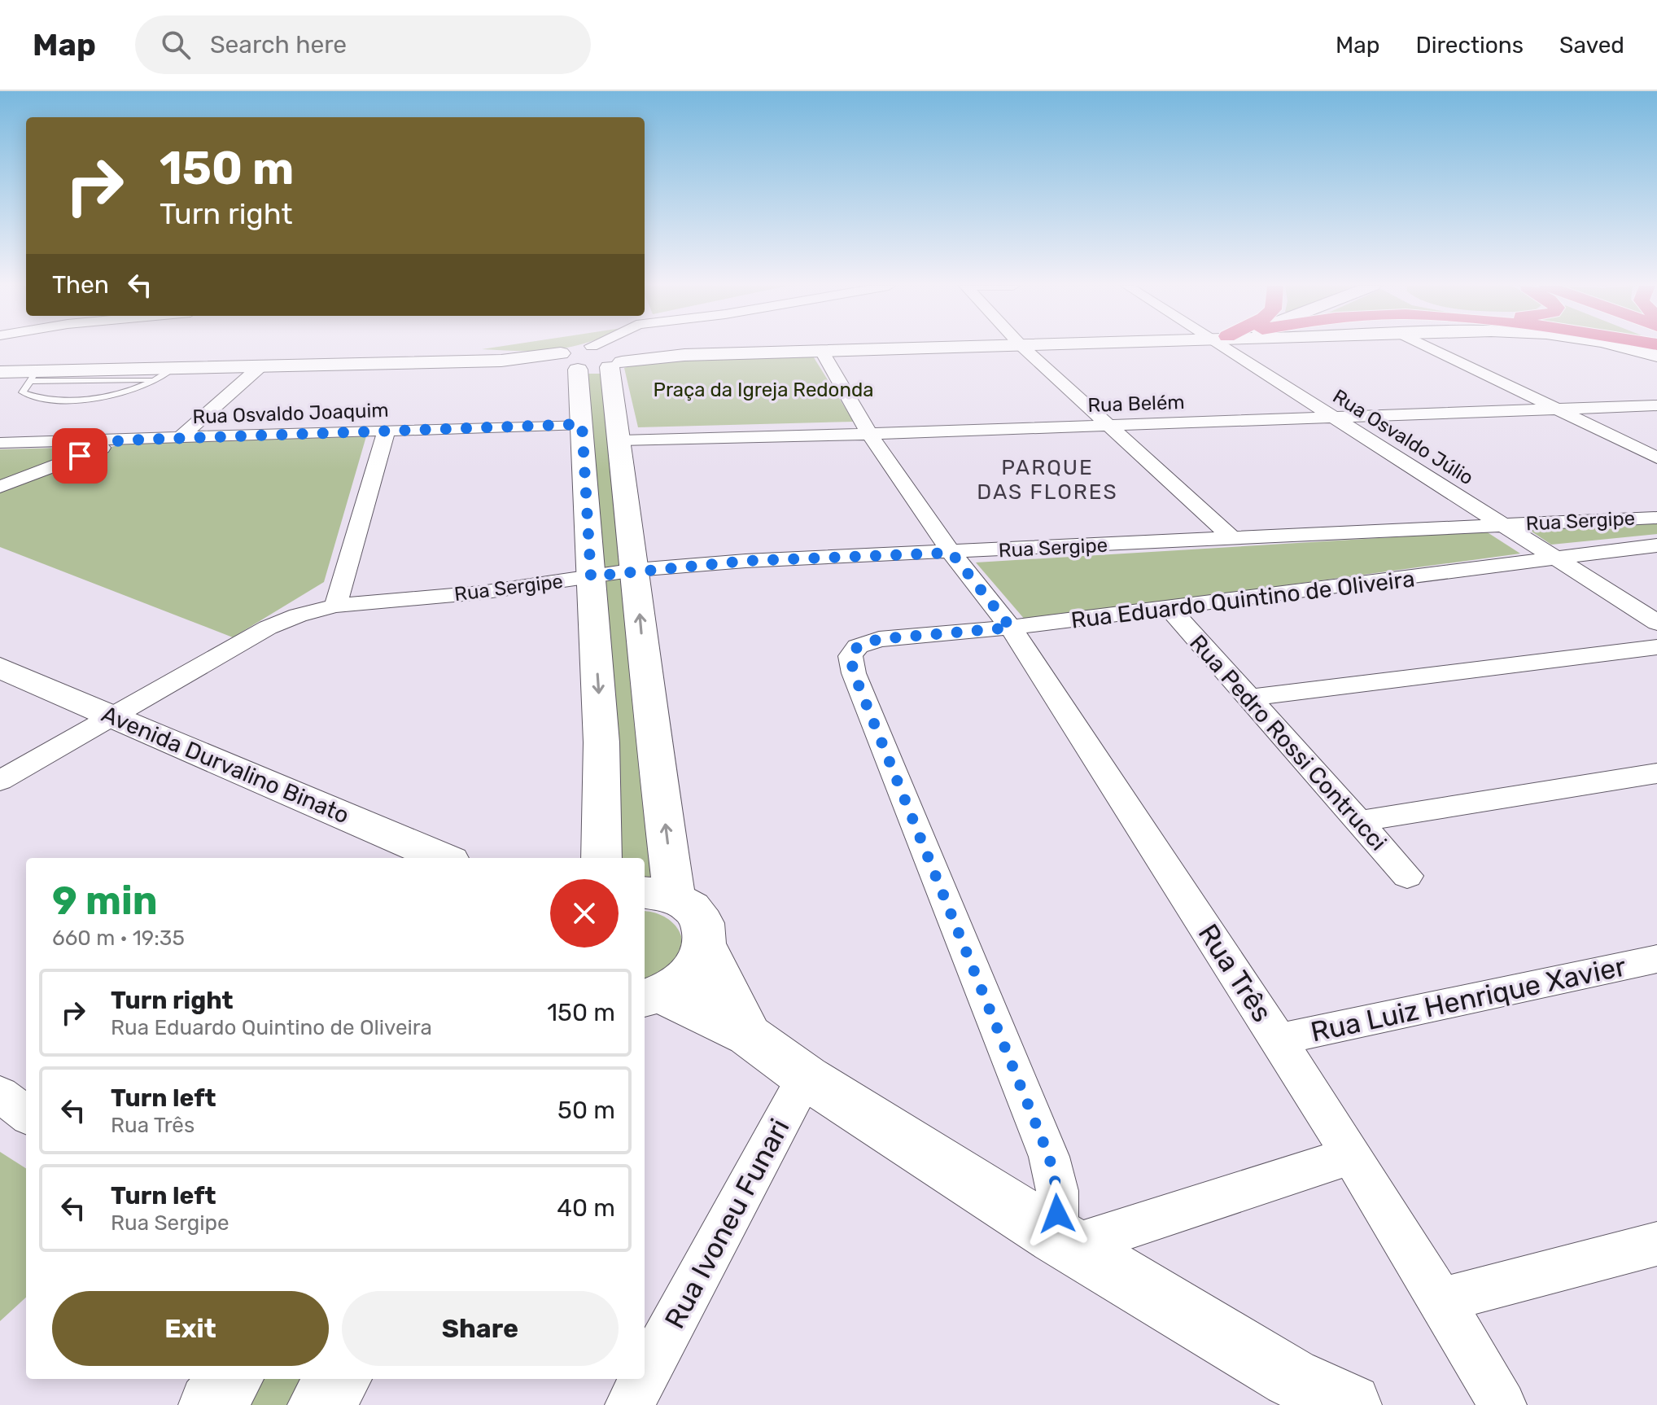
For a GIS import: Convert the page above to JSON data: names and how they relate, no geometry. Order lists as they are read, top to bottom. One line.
{"streets":{"main road":["Avenida Durvalino Binato"],"street":["Rua Belém","Rua Osvaldo Joaquim","Rua Osvaldo Júlio","Rua Sergipe","Rua Eduardo Quintino de Oliveira","Rua Pedro Rossi Contrucci","Rua Três","Rua Luiz Henrique Xavier","Rua Ivoneu Funari"]},"crossings":[["Rua Belém","Rua Osvaldo Júlio"],["Rua Belém","Rua Três"],["Rua Osvaldo Júlio","Rua Sergipe"],["Rua Osvaldo Júlio","Rua Eduardo Quintino de Oliveira"],["Rua Sergipe","Avenida Durvalino Binato"],["Rua Sergipe","Rua Três"],["Rua Eduardo Quintino de Oliveira","Rua Pedro Rossi Contrucci"],["Rua Eduardo Quintino de Oliveira","Rua Três"],["Rua Três","Rua Luiz Henrique Xavier"]],"districts":["PARQUE DAS FLORES"],"parks":["Praça da Igreja Redonda"],"page":{"header":"Map","search":"Search here","nav":["Map","Directions","Saved"],"turn":["150 m","Turn right"],"then":"Then","heading":["9 min","660 m · 19:35"],"list":[{"name":"Turn right","note":"Rua Eduardo Quintino de Oliveira","value":"150 m"},{"name":"Turn left","note":"Rua Três","value":"50 m"},{"name":"Turn left","note":"Rua Sergipe","value":"40 m"}],"buttons":["Exit","Share"]}}
